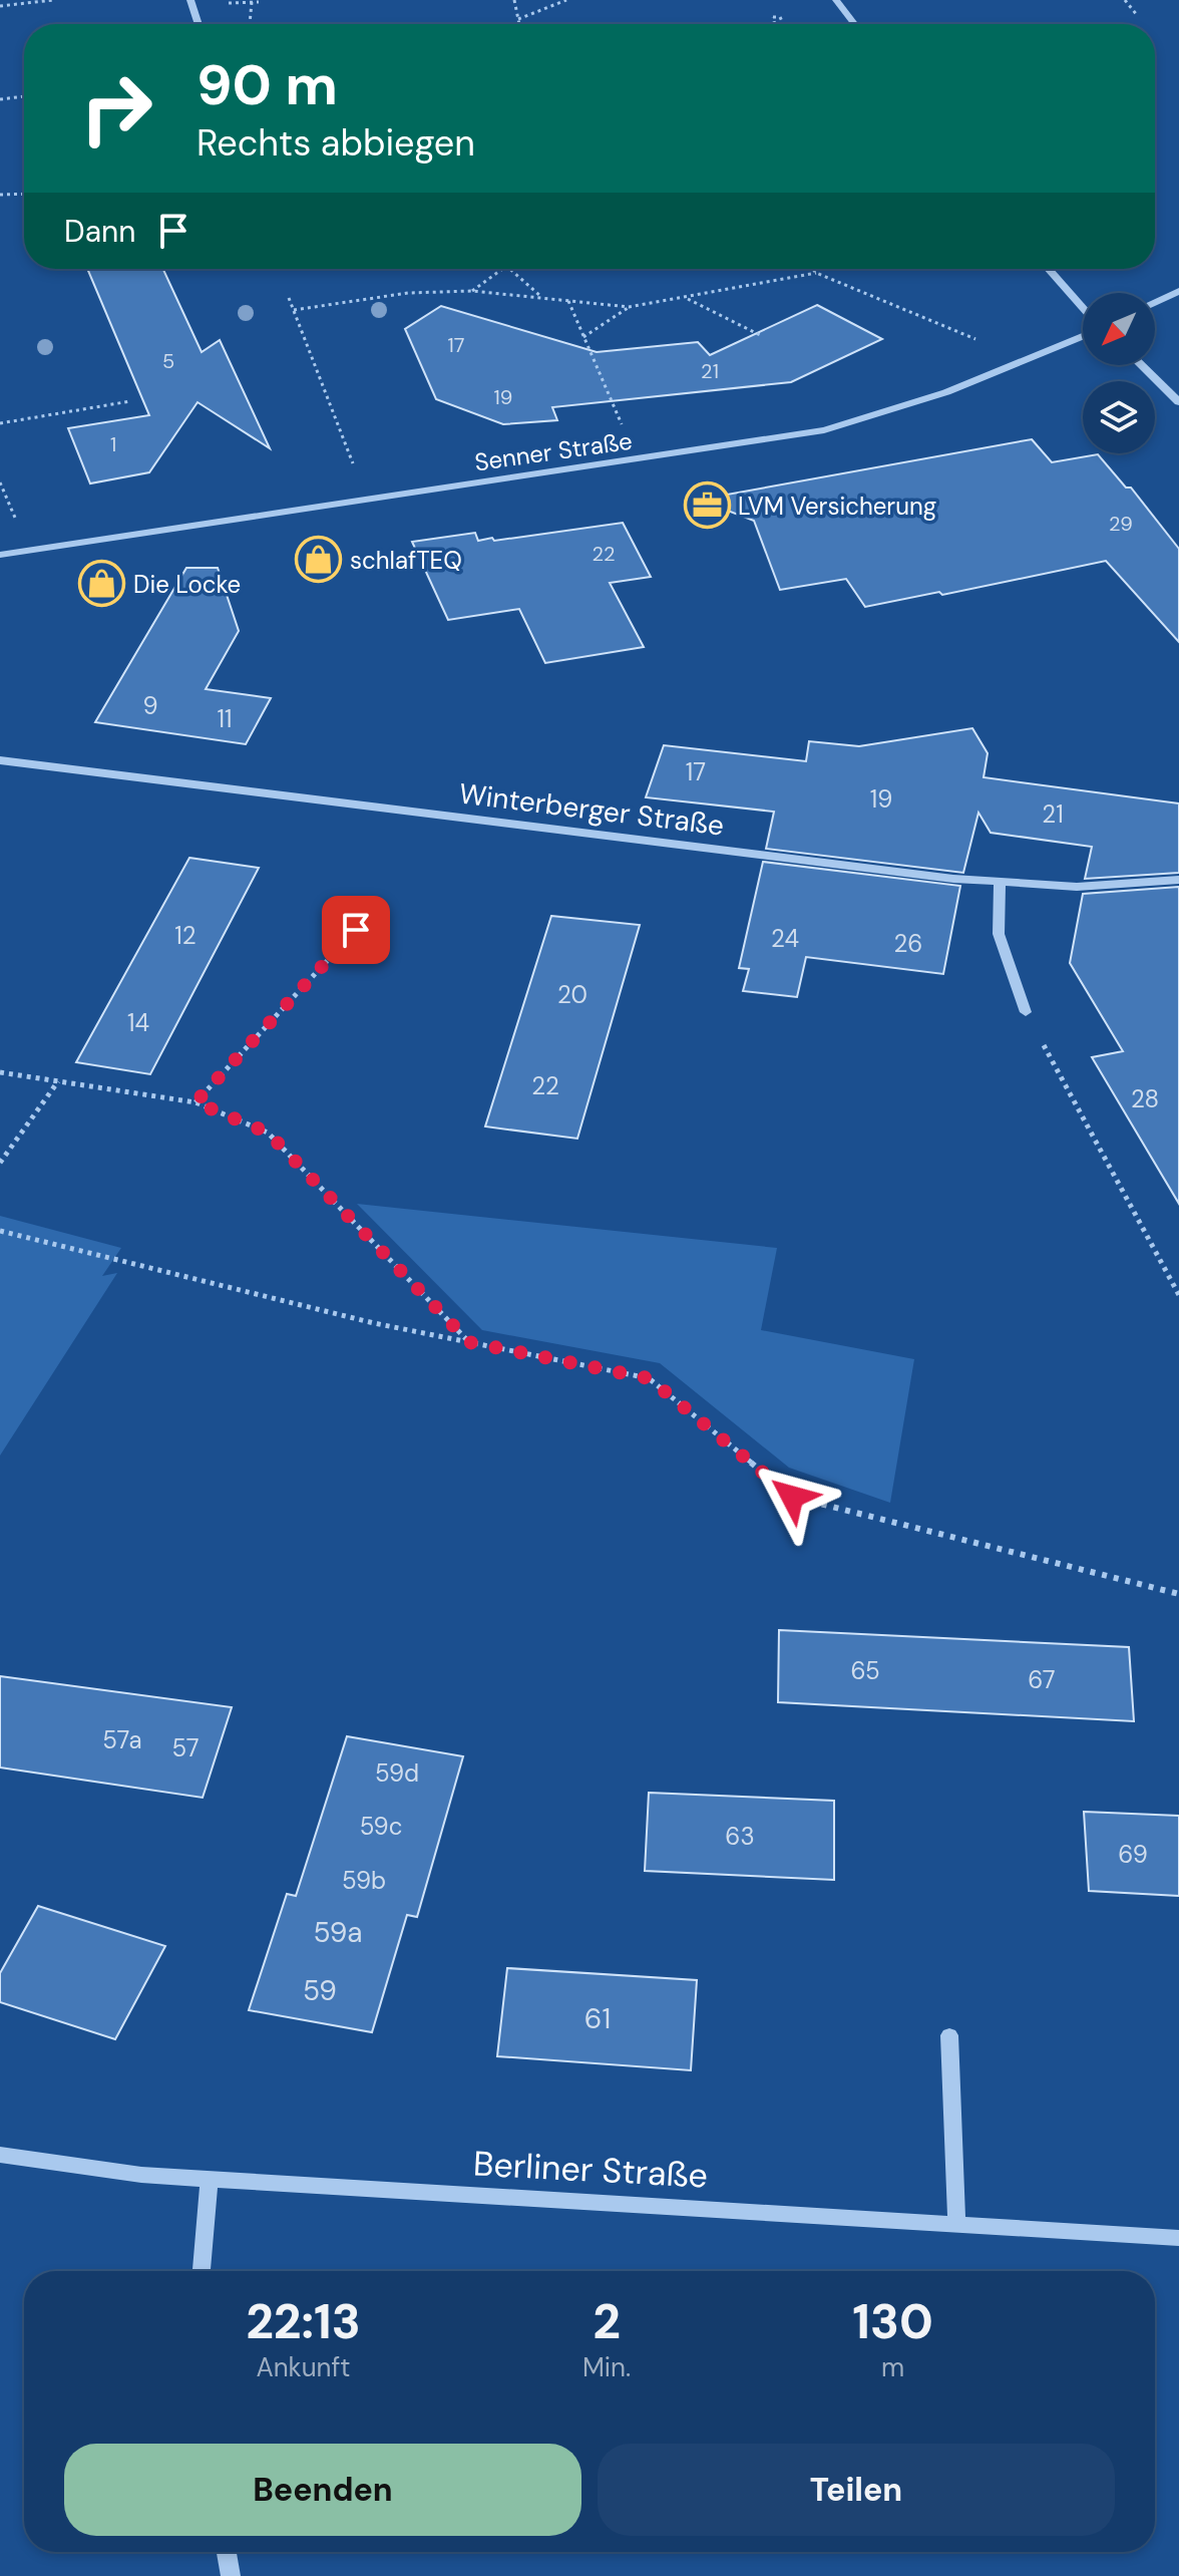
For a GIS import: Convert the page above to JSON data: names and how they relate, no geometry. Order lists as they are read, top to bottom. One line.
{"streets":{"street":["Senner Straße","Winterberger Straße","Berliner Straße"]},"places":{"office":["LVM Versicherung"],"shop":["schlafTEQ","Die Locke"]},"house_numbers":["17","5","21","19","1","29","22","9","11","17","19","21","12","24","26","20","14","22","28","65","67","57a","57","59d","59c","63","69","59b","59a","59","61"],"north":"bottom left","page":{"turn":["90 m","Rechts abbiegen"],"then":"Dann","eta":["22:13","Ankunft","2","Min.","130","m"],"buttons":["Beenden","Teilen"]}}
